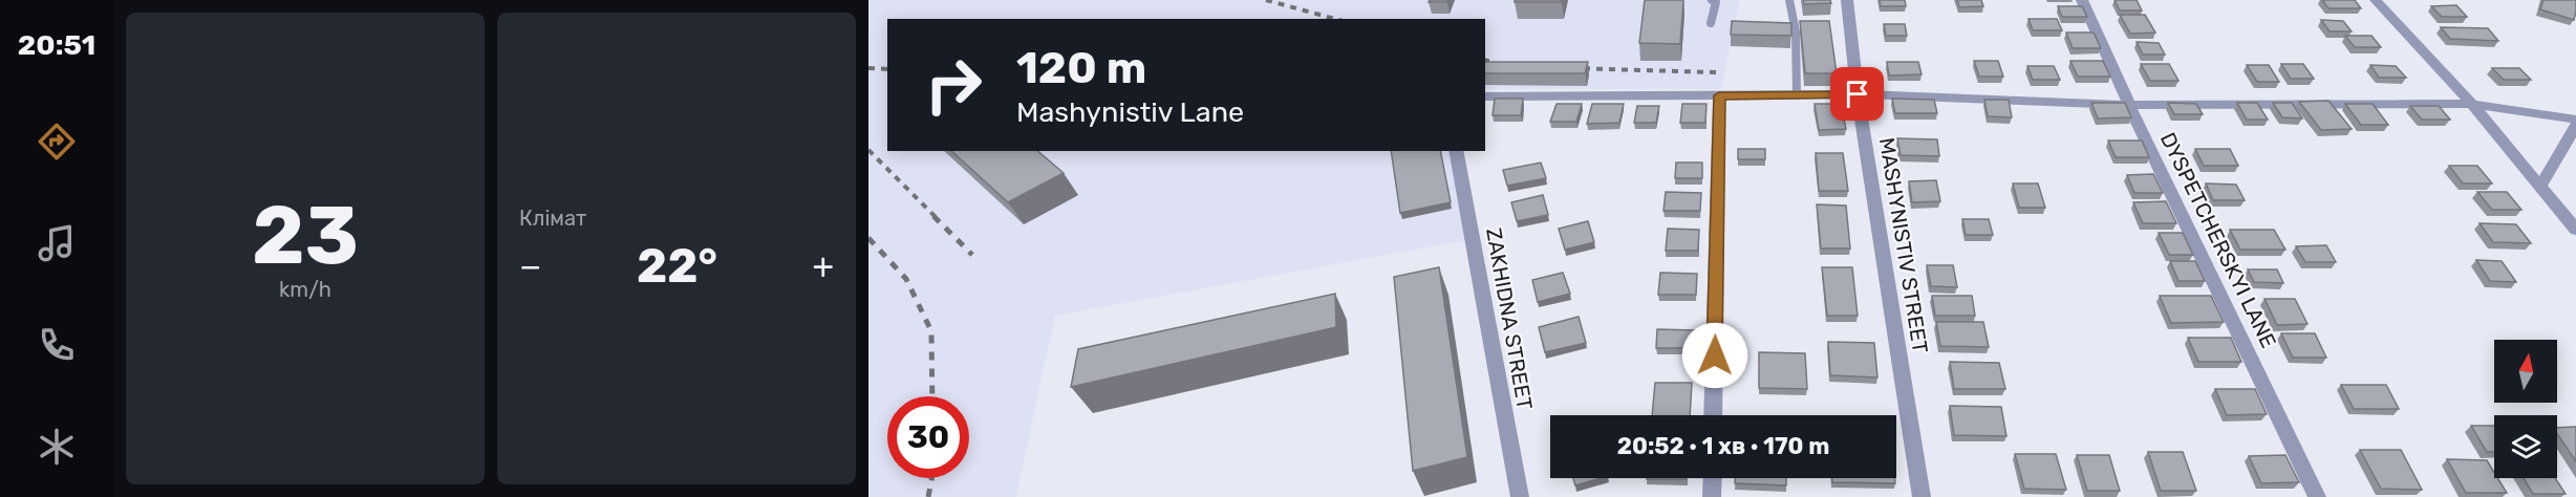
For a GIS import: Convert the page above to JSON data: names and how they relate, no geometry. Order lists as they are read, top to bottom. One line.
{"streets":{"street":["DYSPETCHERSKYI LANE","MASHYNISTIV STREET","ZAKHIDNA STREET"]},"north":"top","page":{"tabs":"20:51","tile":[["23","km/h"],"Клімат"],"turn":["120 m","Mashynistiv Lane"],"heat":["−","22°","+"],"limit":"30","trip":"20:52 · 1 хв · 170 m"}}
